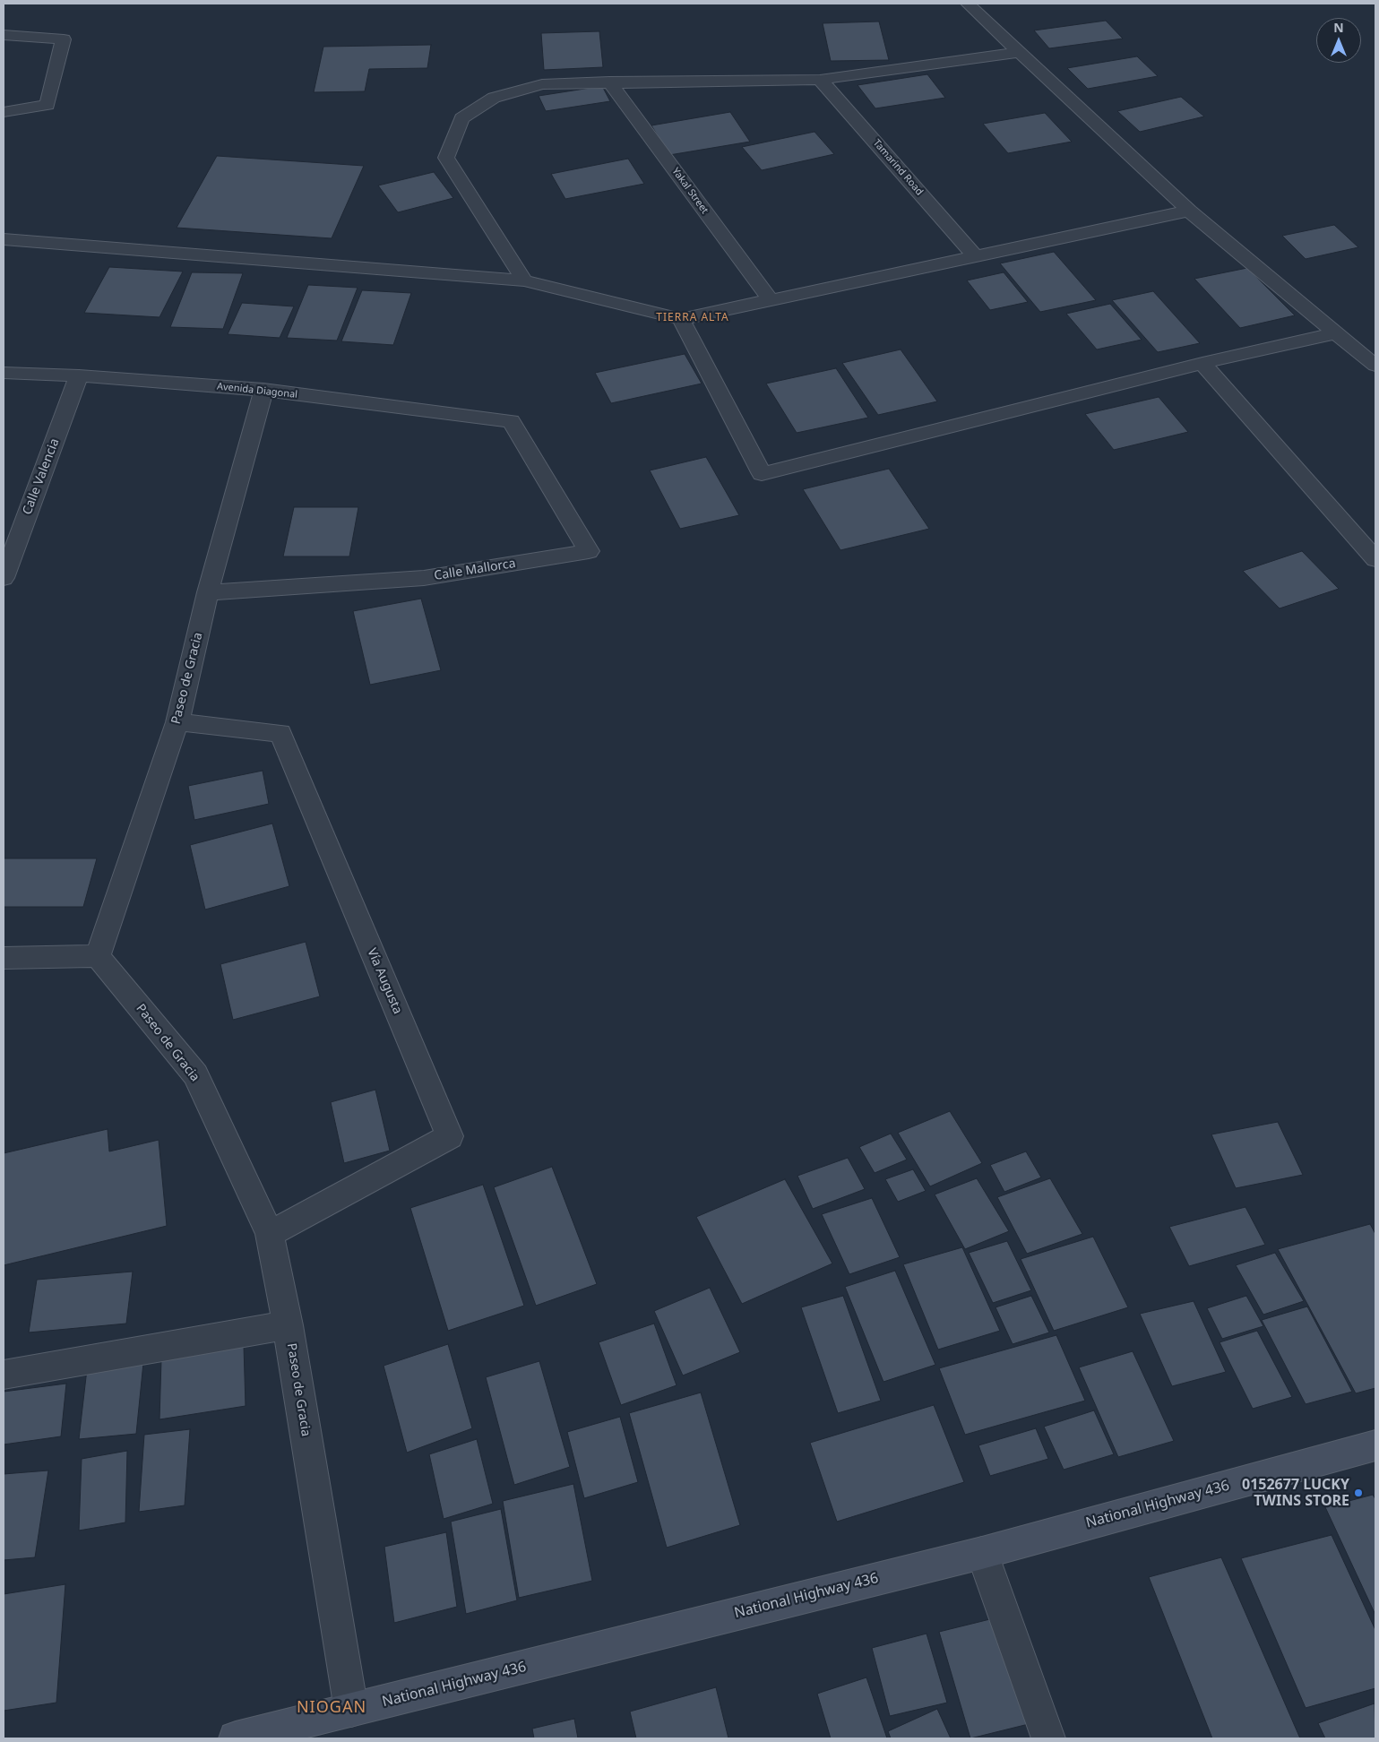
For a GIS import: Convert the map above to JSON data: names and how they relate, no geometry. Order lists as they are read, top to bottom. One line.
{"streets":{"main road":["National Highway 436"],"street":["Tamarind Road","Yakal Street","Avenida Diagonal","Calle Valencia","Calle Mallorca","Paseo de Gracia","Vía Augusta"]},"crossings":[["Avenida Diagonal","Calle Valencia"],["Avenida Diagonal","Calle Mallorca"],["Avenida Diagonal","Paseo de Gracia"],["Calle Mallorca","Paseo de Gracia"],["Paseo de Gracia","Vía Augusta"],["Paseo de Gracia","National Highway 436"]],"districts":["TIERRA ALTA","NIOGAN"],"places":["0152677 LUCKY TWINS STORE"],"north":"top"}
